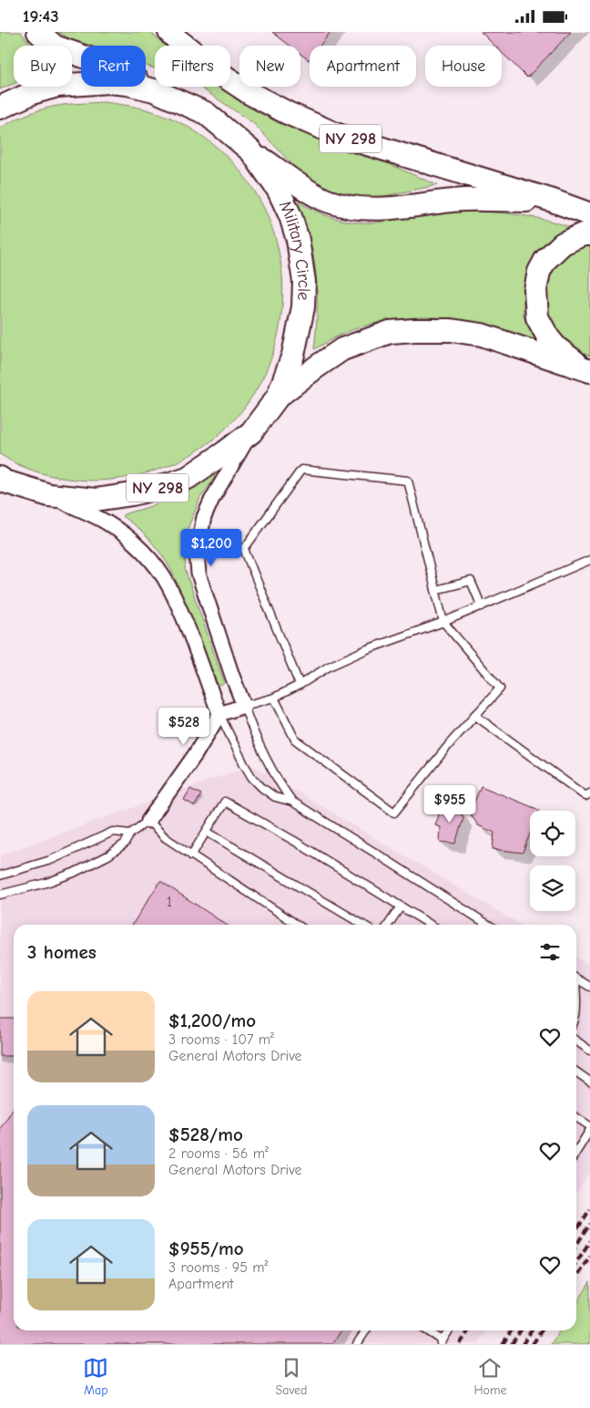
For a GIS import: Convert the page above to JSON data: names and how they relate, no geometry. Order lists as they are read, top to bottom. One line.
{"streets":{"main road":["NY 298","Military Circle"]},"crossings":[["NY 298","Military Circle"]],"house_numbers":["1"],"page":{"status":"19:43","chip":["Buy","Rent","Filters","New","Apartment","House"],"price":["$1,200","$528","$955"],"heading":"3 homes","list":[{"name":"$1,200/mo","note":"3 rooms · 107 m² · General Motors Drive"},{"name":"$528/mo","note":"2 rooms · 56 m² · General Motors Drive"},{"name":"$955/mo","note":"3 rooms · 95 m² · Apartment"}],"tabs":["Map","Saved","Home"]}}
